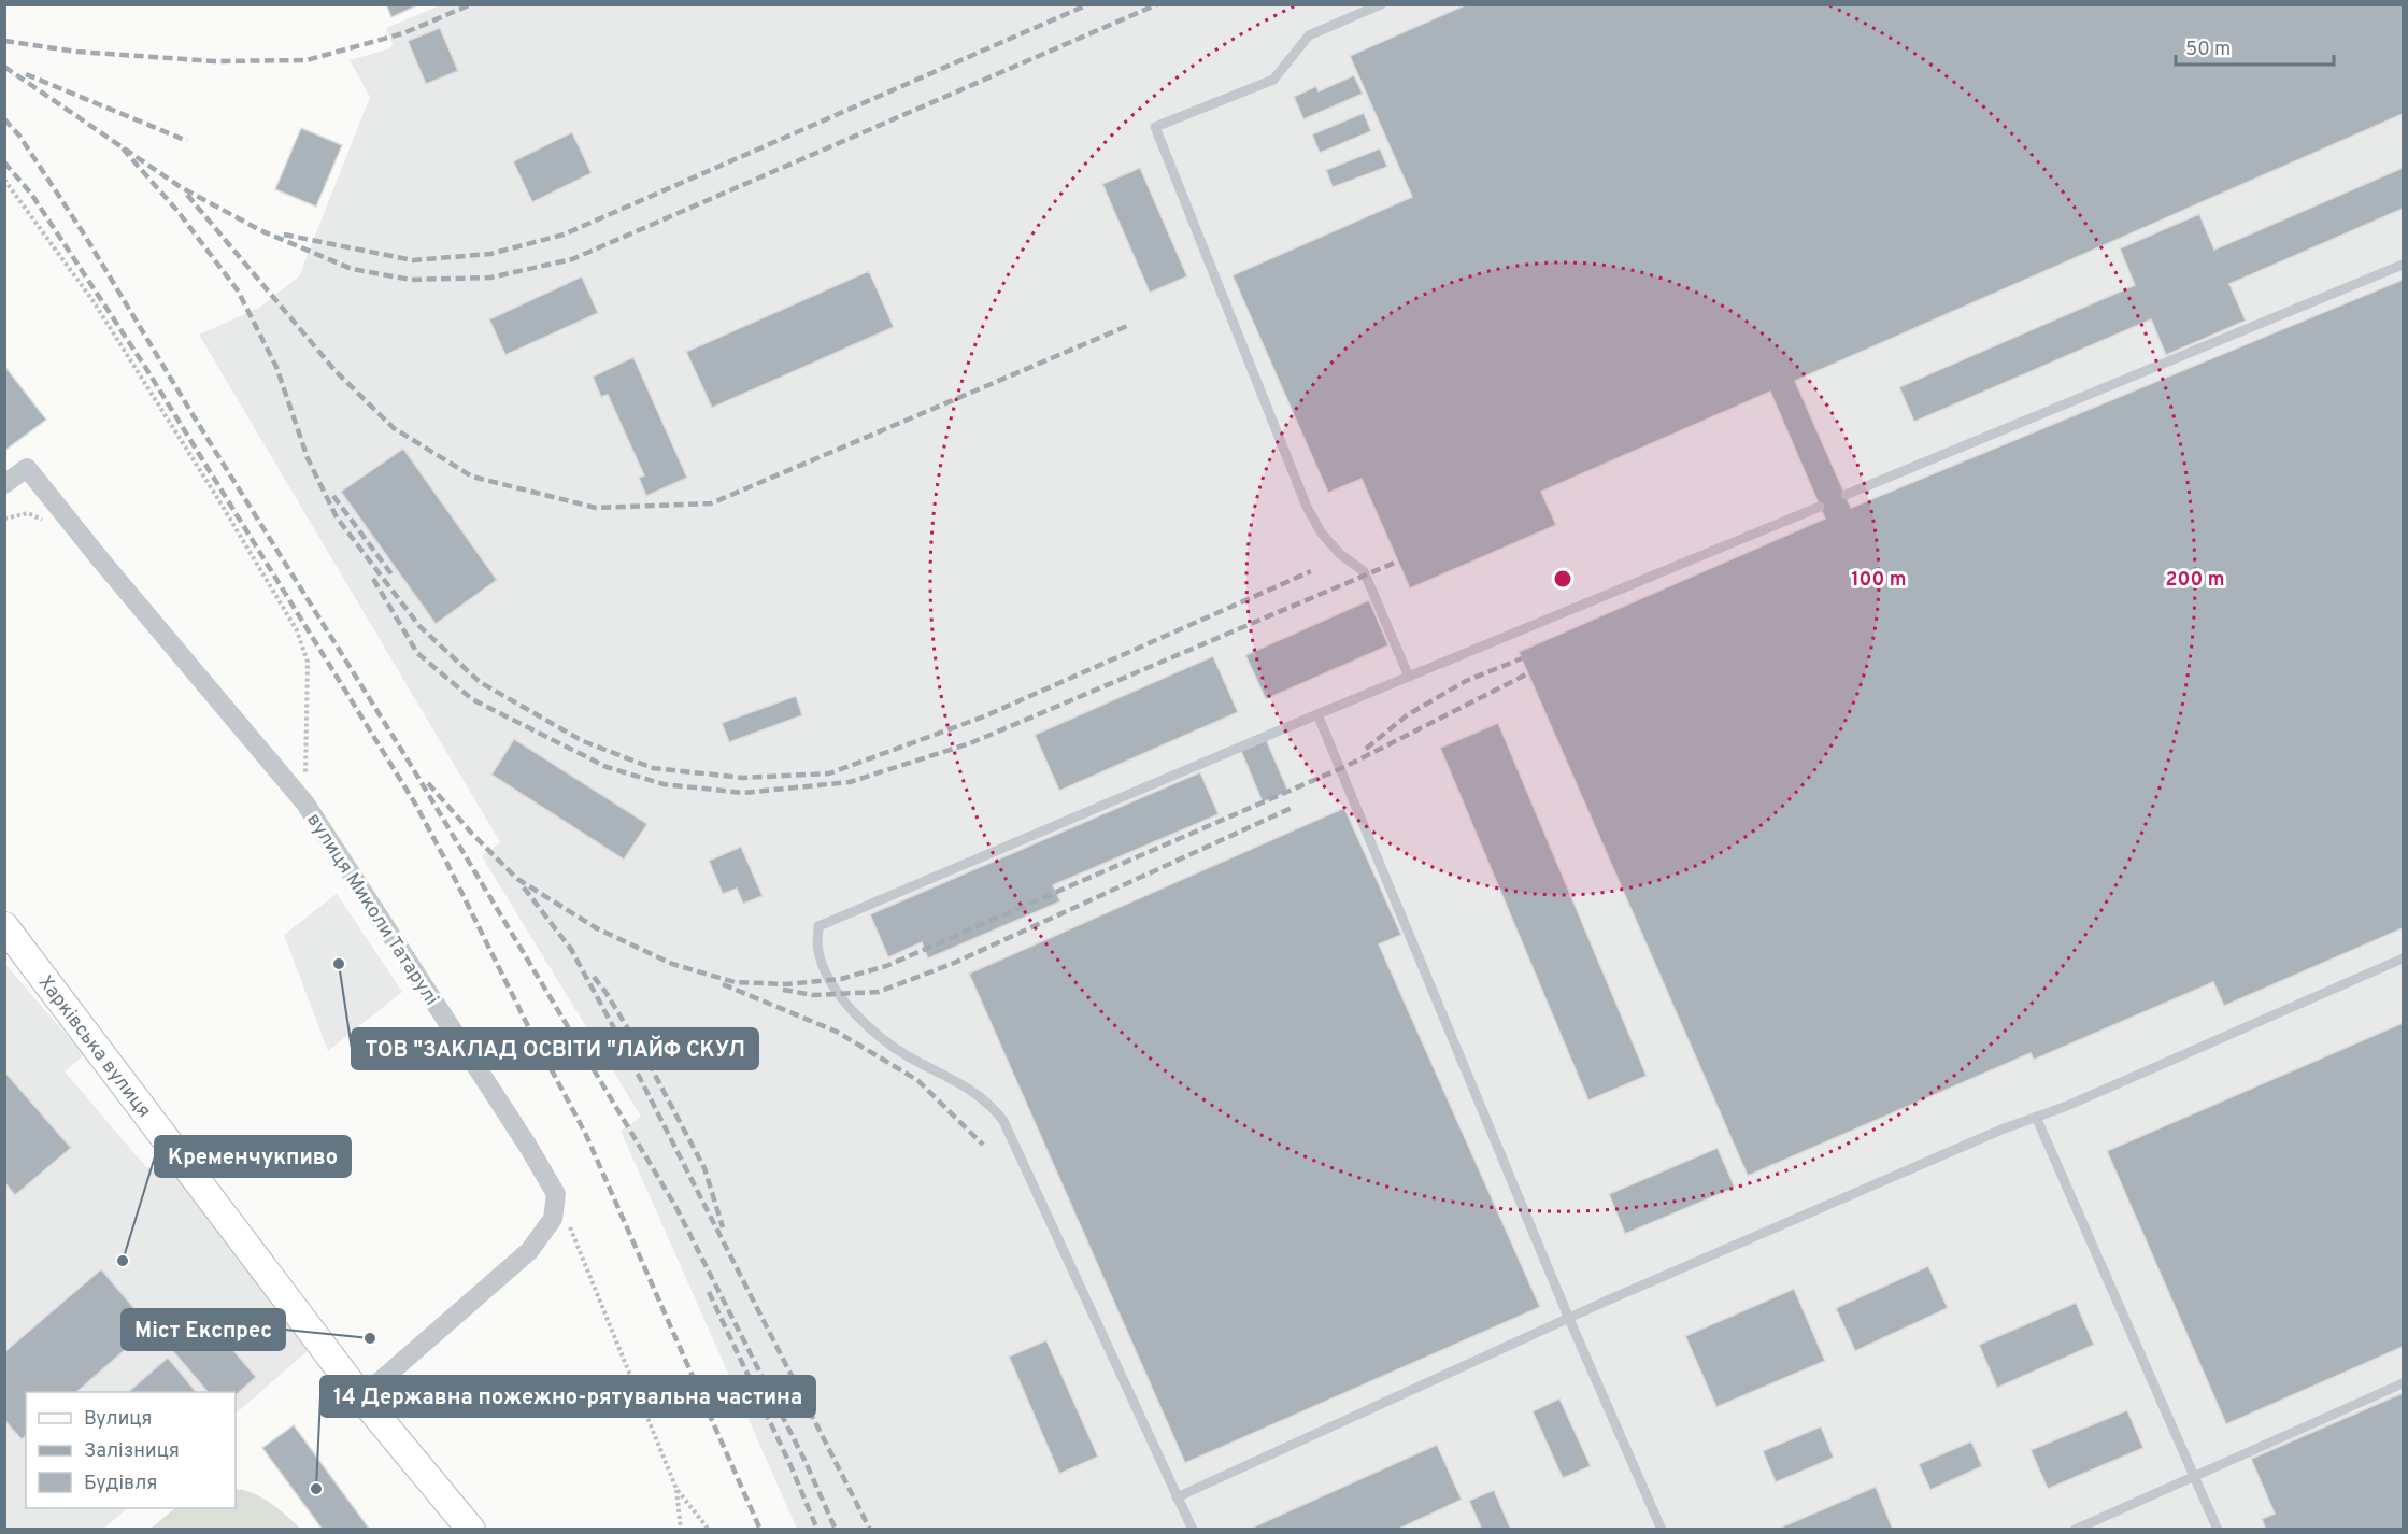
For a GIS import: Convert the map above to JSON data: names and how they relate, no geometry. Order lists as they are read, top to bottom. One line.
{"streets":{"street":["вулиця Миколи Татарулі","Харківська вулиця"]},"places":["ТОВ \"ЗАКЛАД ОСВІТИ \"ЛАЙФ СКУЛ","Кременчукпиво","Міст Експрес","14 Державна пожежно-рятувальна частина"],"legend":["Вулиця","Залізниця","Будівля"],"scale_bar":"50 m","rings":["100 m","200 m"]}
